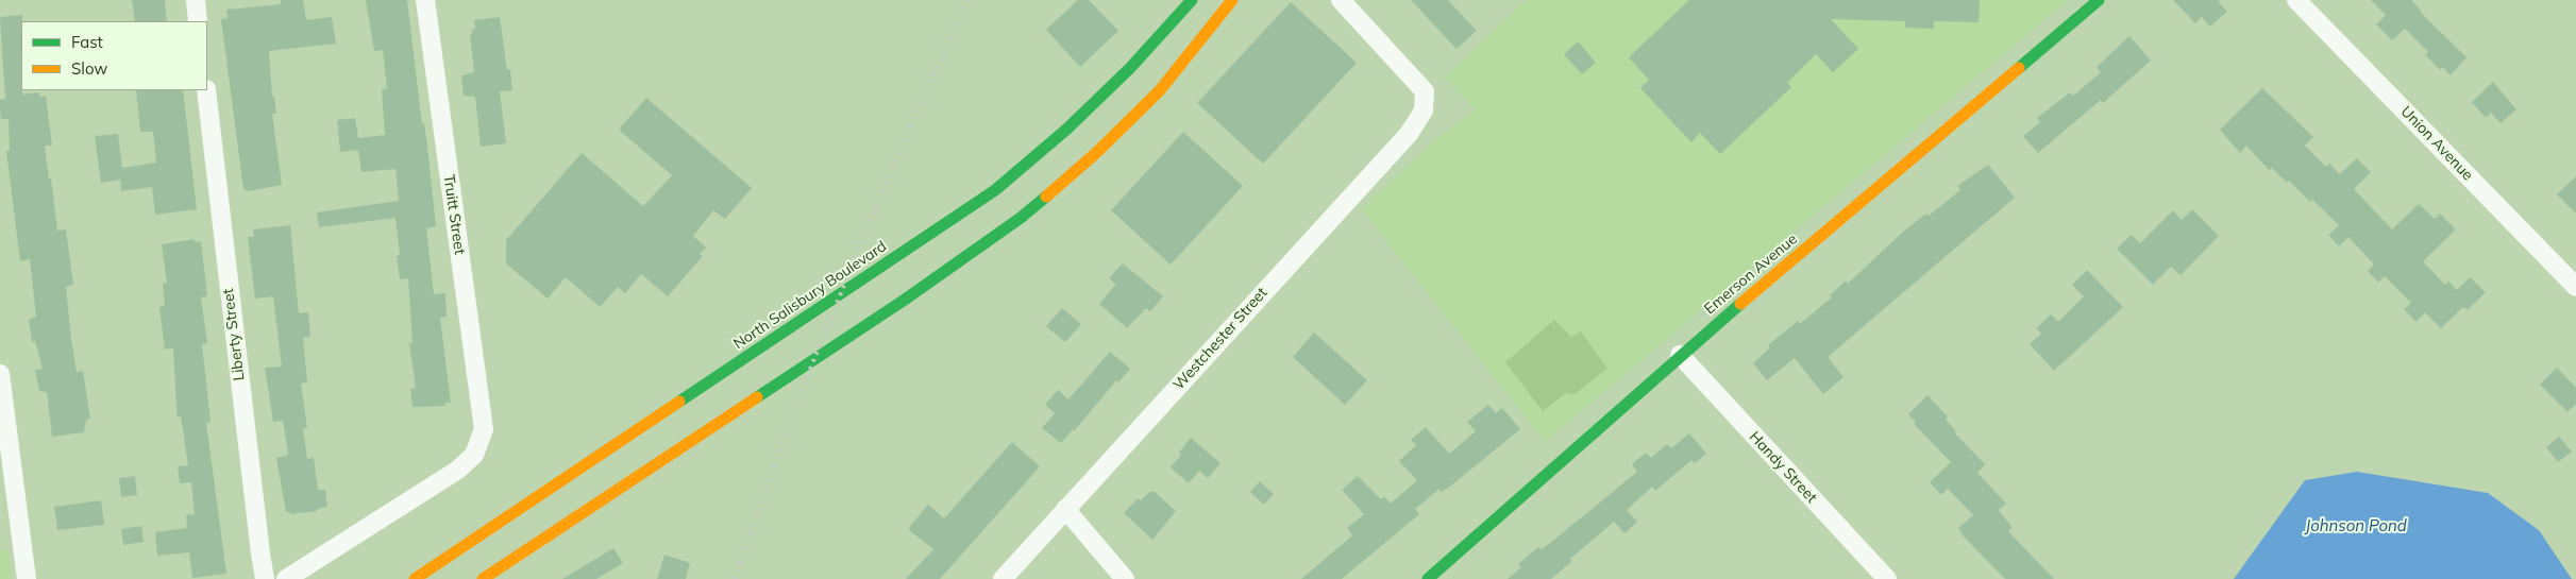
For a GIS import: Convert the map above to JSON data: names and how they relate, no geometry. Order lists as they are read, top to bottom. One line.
{"streets":{"main road":["Emerson Avenue","North Salisbury Boulevard"],"street":["Union Avenue","Truitt Street","Liberty Street","Westchester Street","Handy Street"]},"crossings":[["Emerson Avenue","Handy Street"]],"water":["Johnson Pond"],"legend":["Fast","Slow"]}
